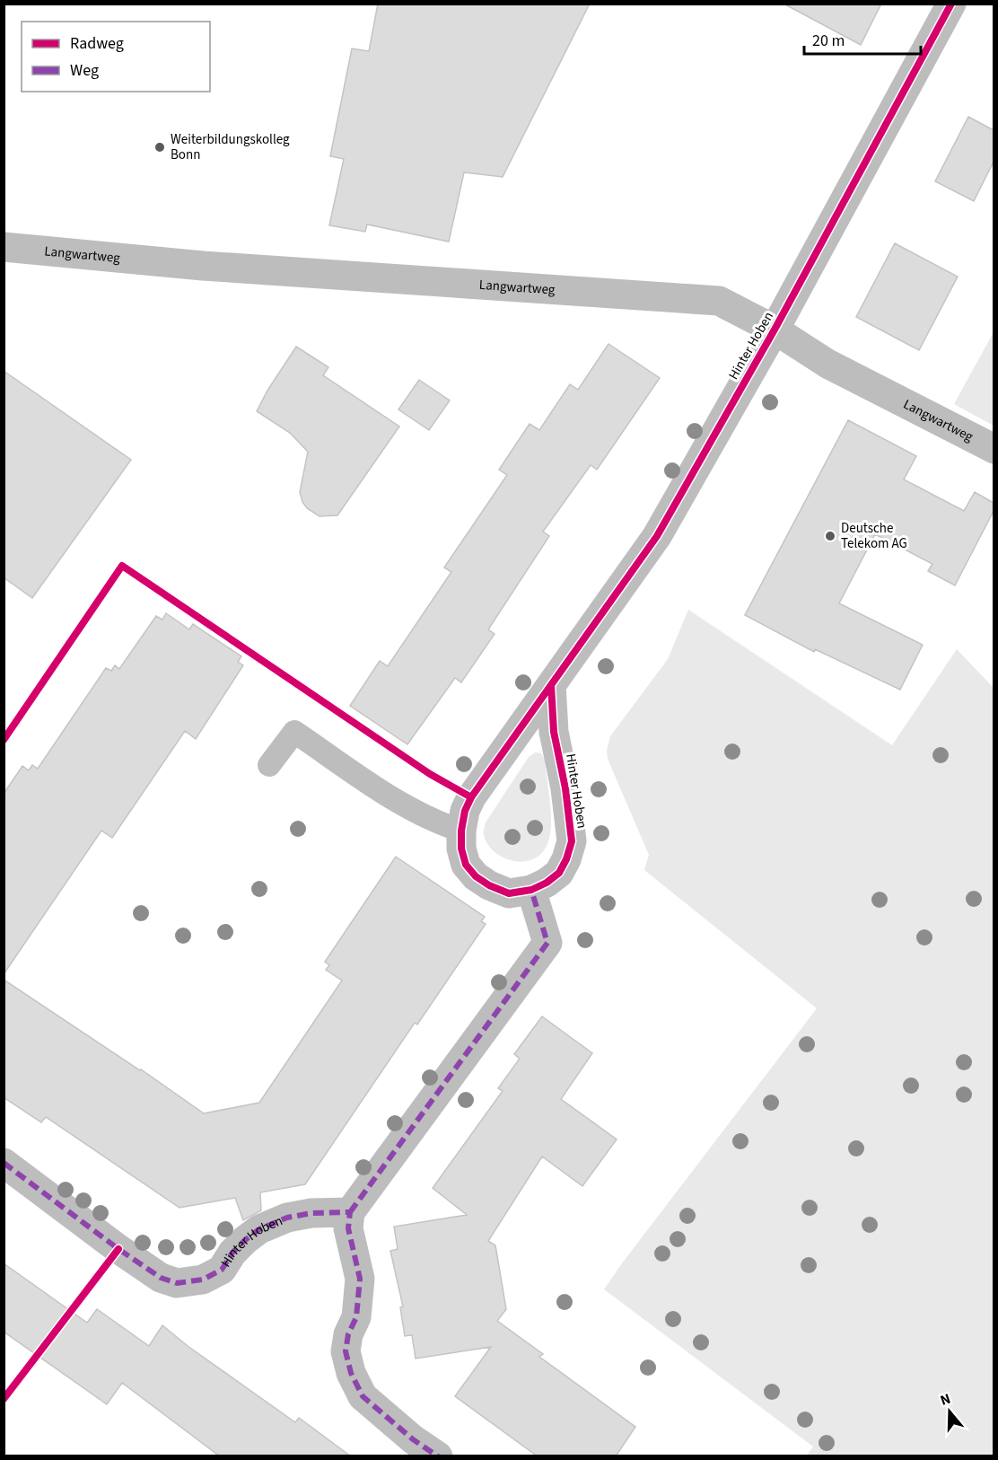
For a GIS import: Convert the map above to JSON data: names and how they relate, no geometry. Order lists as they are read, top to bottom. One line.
{"streets":{"street":["Langwartweg","Hinter Hoben"]},"crossings":[["Langwartweg","Hinter Hoben"]],"places":["Weiterbildungskolleg Bonn","Deutsche Telekom AG"],"legend":["Radweg","Weg"],"scale_bar":"20 m","north":"top"}
